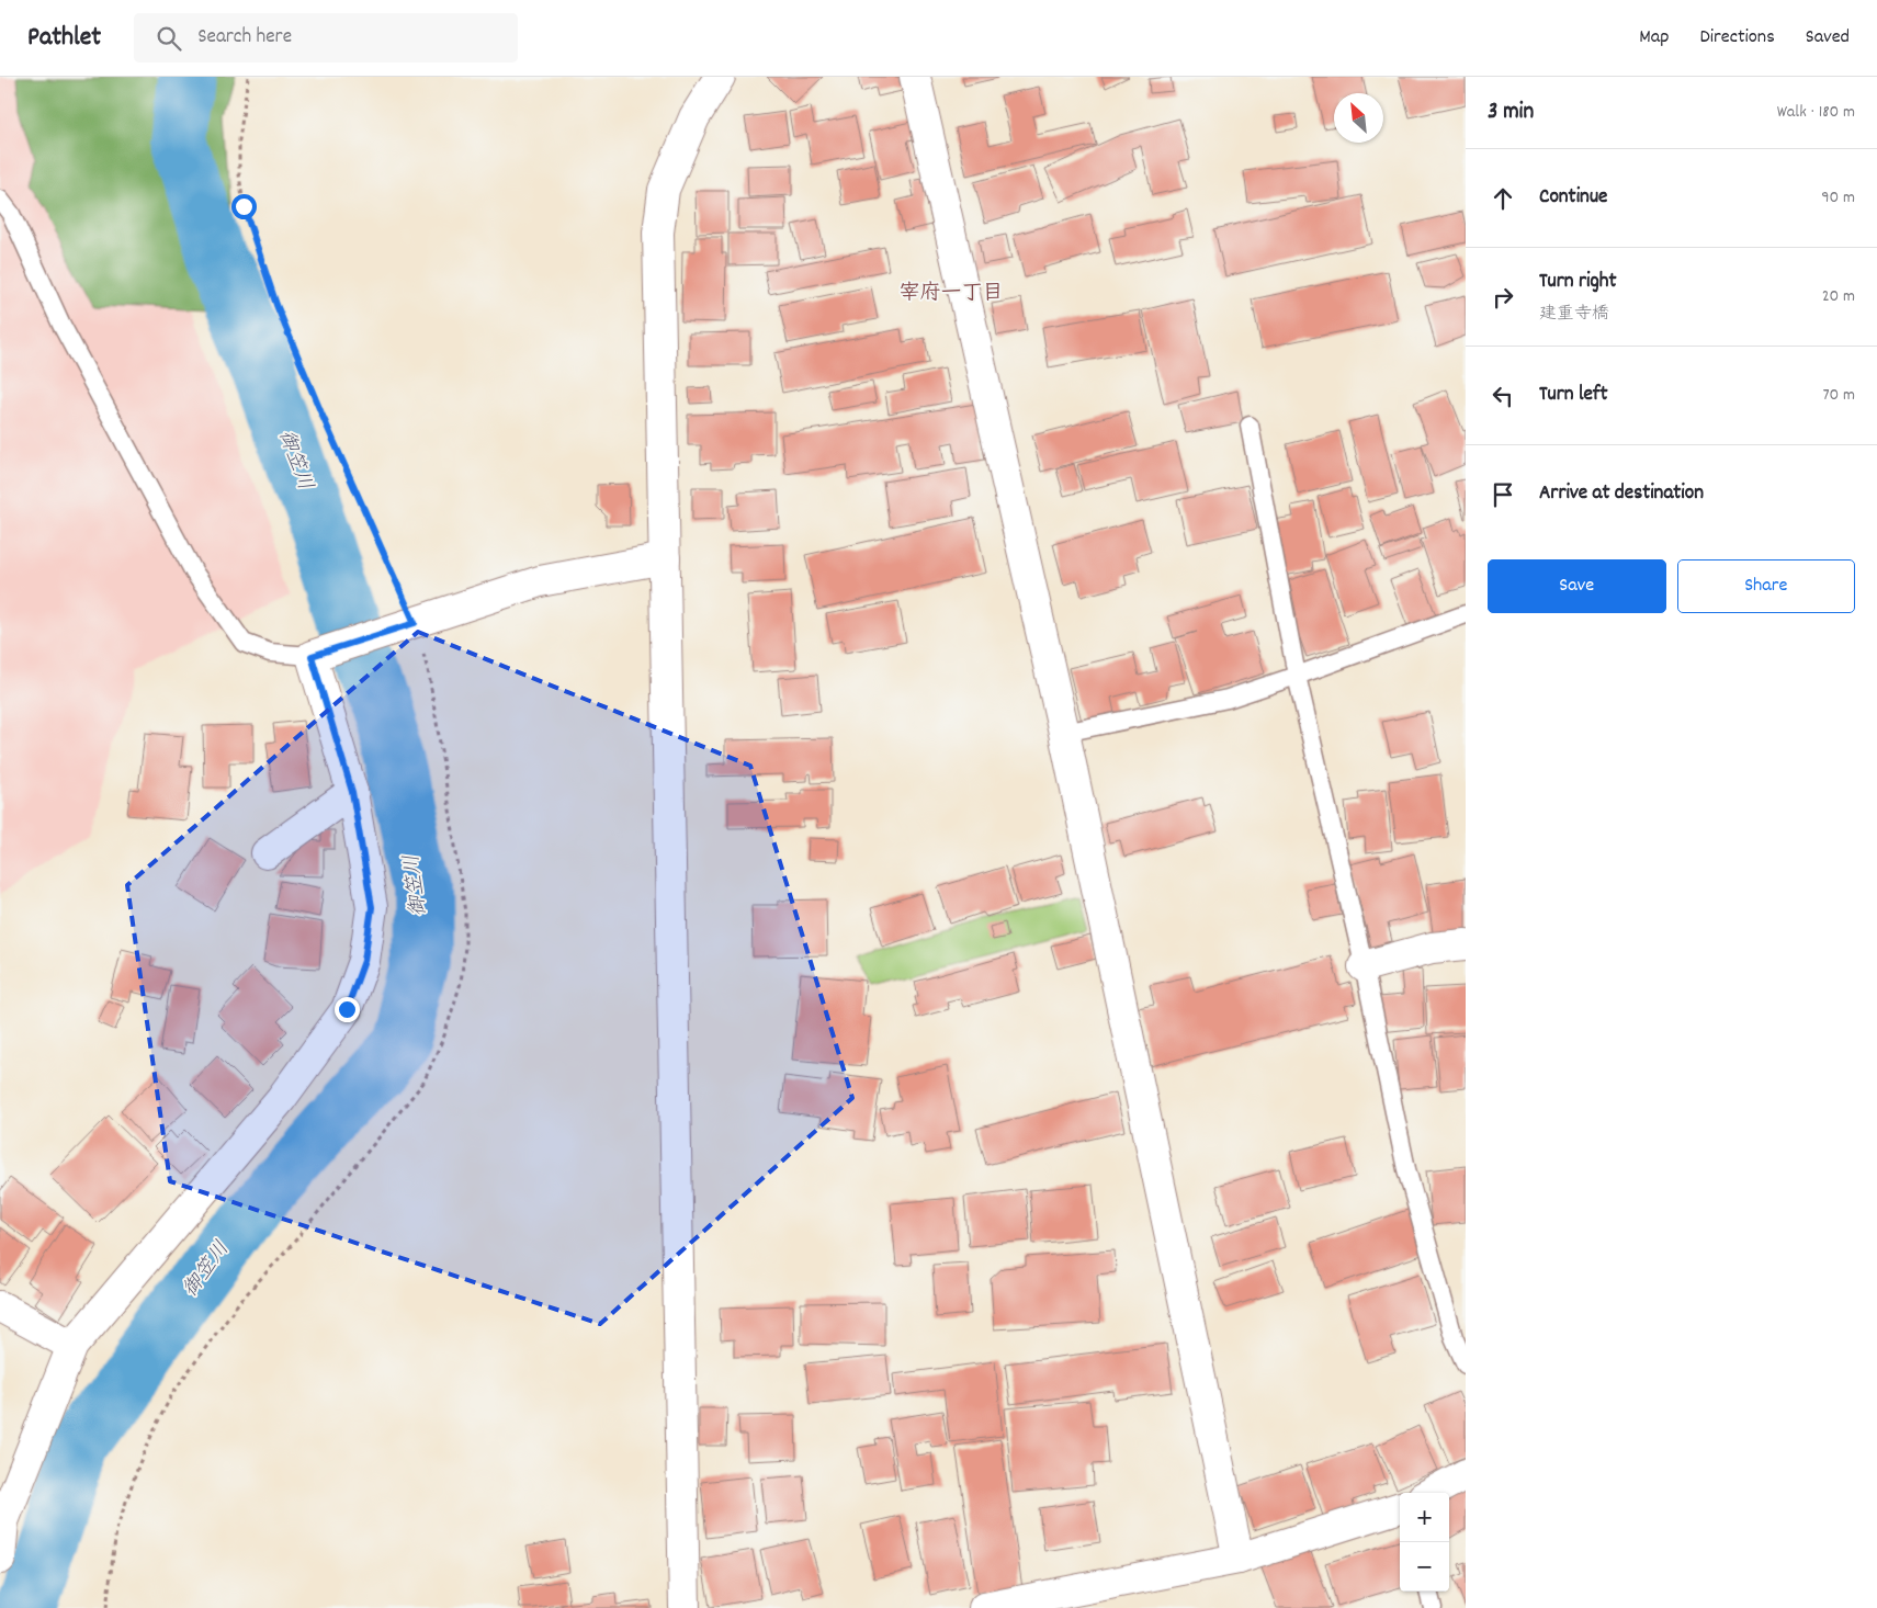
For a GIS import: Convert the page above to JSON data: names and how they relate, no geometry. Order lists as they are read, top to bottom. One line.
{"districts":["宰府一丁目"],"water":["御笠川"],"north":"top left","page":{"header":"Pathlet","search":"Search here","nav":["Map","Directions","Saved"],"heading":["3 min","Walk · 180 m"],"list":[["Continue","90 m"],["Turn right","建重寺橋","20 m"],["Turn left","70 m"],"Arrive at destination"],"buttons":["Save","Share"],"map_buttons":["+","−"]}}
